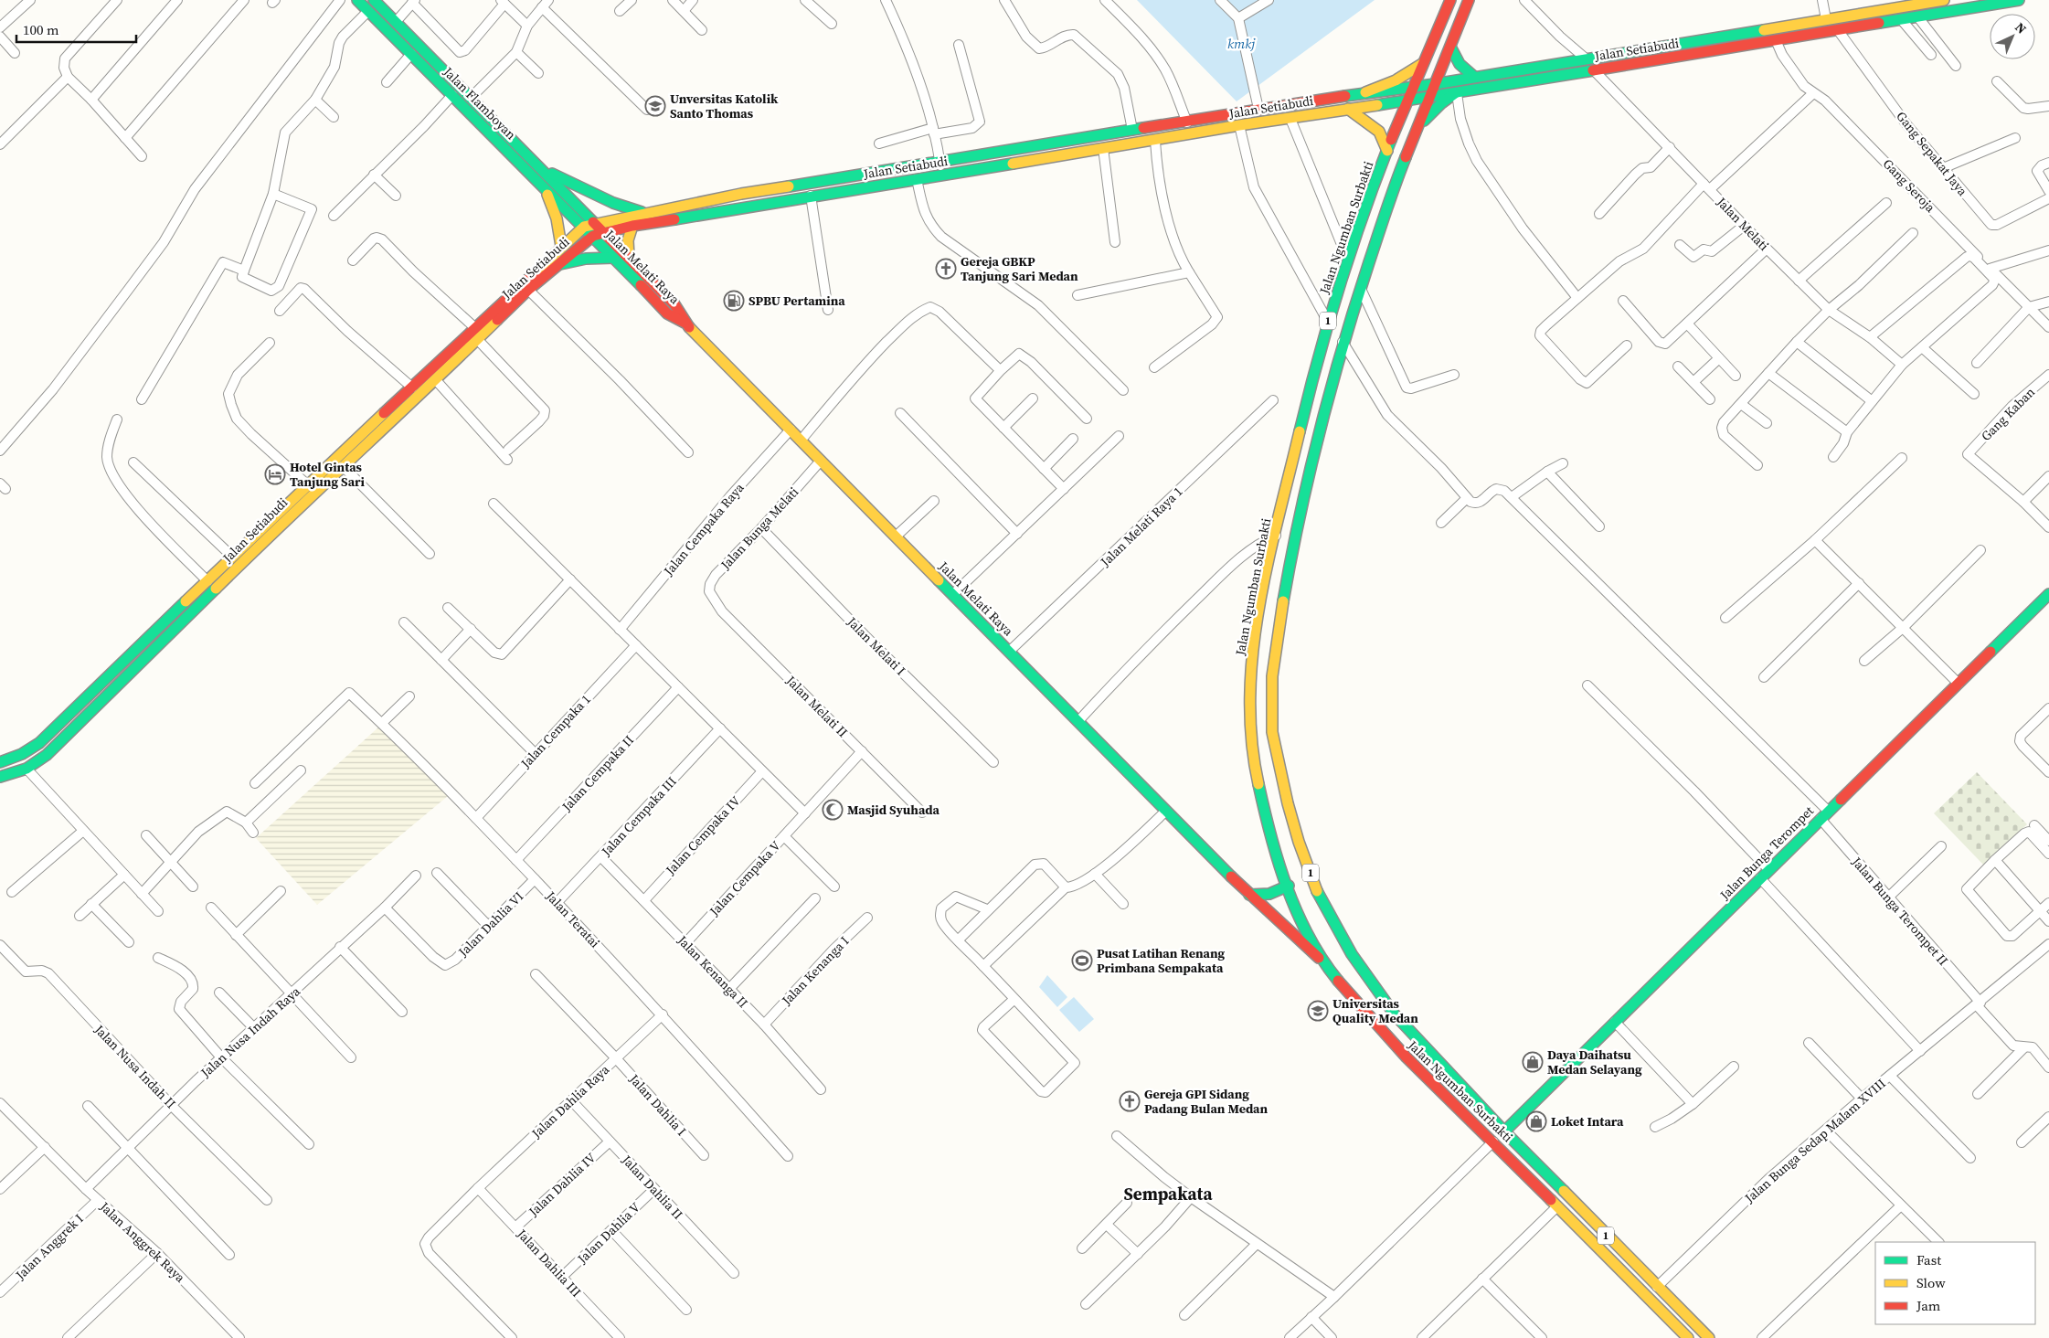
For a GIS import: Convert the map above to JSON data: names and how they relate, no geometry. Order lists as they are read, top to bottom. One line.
{"streets":{"main road":["Jalan Setiabudi","Jalan Flamboyan","Jalan Ngumban Surbakti","Jalan Melati Raya","1","Jalan Bunga Terompet"],"street":["Gang Sepakat Jaya","Gang Seroja","Jalan Melati","Gang Kaban","Jalan Melati Raya 1","Jalan Bunga Melati","Jalan Cempaka Raya","Jalan Melati I","Jalan Melati II","Jalan Cempaka 1","Jalan Cempaka II","Jalan Cempaka III","Jalan Cempaka IV","Jalan Cempaka V","Jalan Bunga Terompet II","Jalan Teratai","Jalan Dahlia VI","Jalan Kenanga I","Jalan Kenanga II","Jalan Nusa Indah Raya","Jalan Nusa Indah II","Jalan Dahlia Raya","Jalan Dahlia I","Jalan Bunga Sedap Malam XVIII","Jalan Dahlia IV","Jalan Dahlia II","Jalan Dahlia V","Jalan Anggrek Raya","Jalan Anggrek I","Jalan Dahlia III"]},"crossings":[["Jalan Setiabudi","Jalan Flamboyan"],["Jalan Setiabudi","Gang Sepakat Jaya"],["Jalan Setiabudi","Gang Seroja"],["Jalan Setiabudi","Jalan Melati"],["Jalan Setiabudi","Jalan Ngumban Surbakti"],["Jalan Setiabudi","Jalan Melati Raya"],["Jalan Setiabudi","1"],["Jalan Flamboyan","Jalan Melati Raya"],["Jalan Ngumban Surbakti","Jalan Melati Raya"],["Jalan Ngumban Surbakti","1"],["Jalan Ngumban Surbakti","Jalan Bunga Terompet"],["Jalan Ngumban Surbakti","Jalan Bunga Sedap Malam XVIII"],["Jalan Melati Raya","Jalan Melati Raya 1"],["Jalan Melati Raya","Jalan Bunga Melati"],["Jalan Melati Raya","Jalan Cempaka Raya"],["Jalan Bunga Melati","Jalan Melati I"],["Jalan Bunga Melati","Jalan Melati II"],["Jalan Melati II","Jalan Cempaka V"],["Jalan Cempaka 1","Jalan Teratai"],["Jalan Cempaka II","Jalan Teratai"],["Jalan Cempaka III","Jalan Teratai"],["Jalan Cempaka III","Jalan Kenanga II"],["Jalan Cempaka IV","Jalan Kenanga II"],["Jalan Bunga Terompet","Jalan Bunga Terompet II"],["Jalan Cempaka V","Jalan Kenanga II"],["Jalan Bunga Terompet II","Jalan Bunga Sedap Malam XVIII"],["Jalan Teratai","Jalan Dahlia VI"],["Jalan Teratai","Jalan Dahlia Raya"],["Jalan Dahlia VI","Jalan Nusa Indah Raya"],["Jalan Kenanga I","Jalan Kenanga II"],["Jalan Nusa Indah Raya","Jalan Nusa Indah II"],["Jalan Nusa Indah Raya","Jalan Anggrek Raya"],["Jalan Dahlia Raya","Jalan Dahlia I"],["Jalan Dahlia Raya","Jalan Dahlia II"],["Jalan Dahlia Raya","Jalan Dahlia III"],["Jalan Dahlia IV","Jalan Dahlia II"],["Jalan Dahlia IV","Jalan Dahlia III"],["Jalan Dahlia II","Jalan Dahlia V"],["Jalan Dahlia V","Jalan Dahlia III"],["Jalan Anggrek Raya","Jalan Anggrek I"]],"districts":["Sempakata"],"water":["kmkj"],"places":{"school or university":["Unversitas Katolik Santo Thomas","Universitas Quality Medan"],"church":["Gereja GBKP Tanjung Sari Medan","Gereja GPI Sidang Padang Bulan Medan"],"fuel station":["SPBU Pertamina"],"hotel":["Hotel Gintas Tanjung Sari"],"mosque":["Masjid Syuhada"],"sports":["Pusat Latihan Renang Primbana Sempakata"],"shop":["Daya Daihatsu Medan Selayang","Loket Intara"]},"legend":["Fast","Slow","Jam"],"scale_bar":"100 m","north":"top right"}
